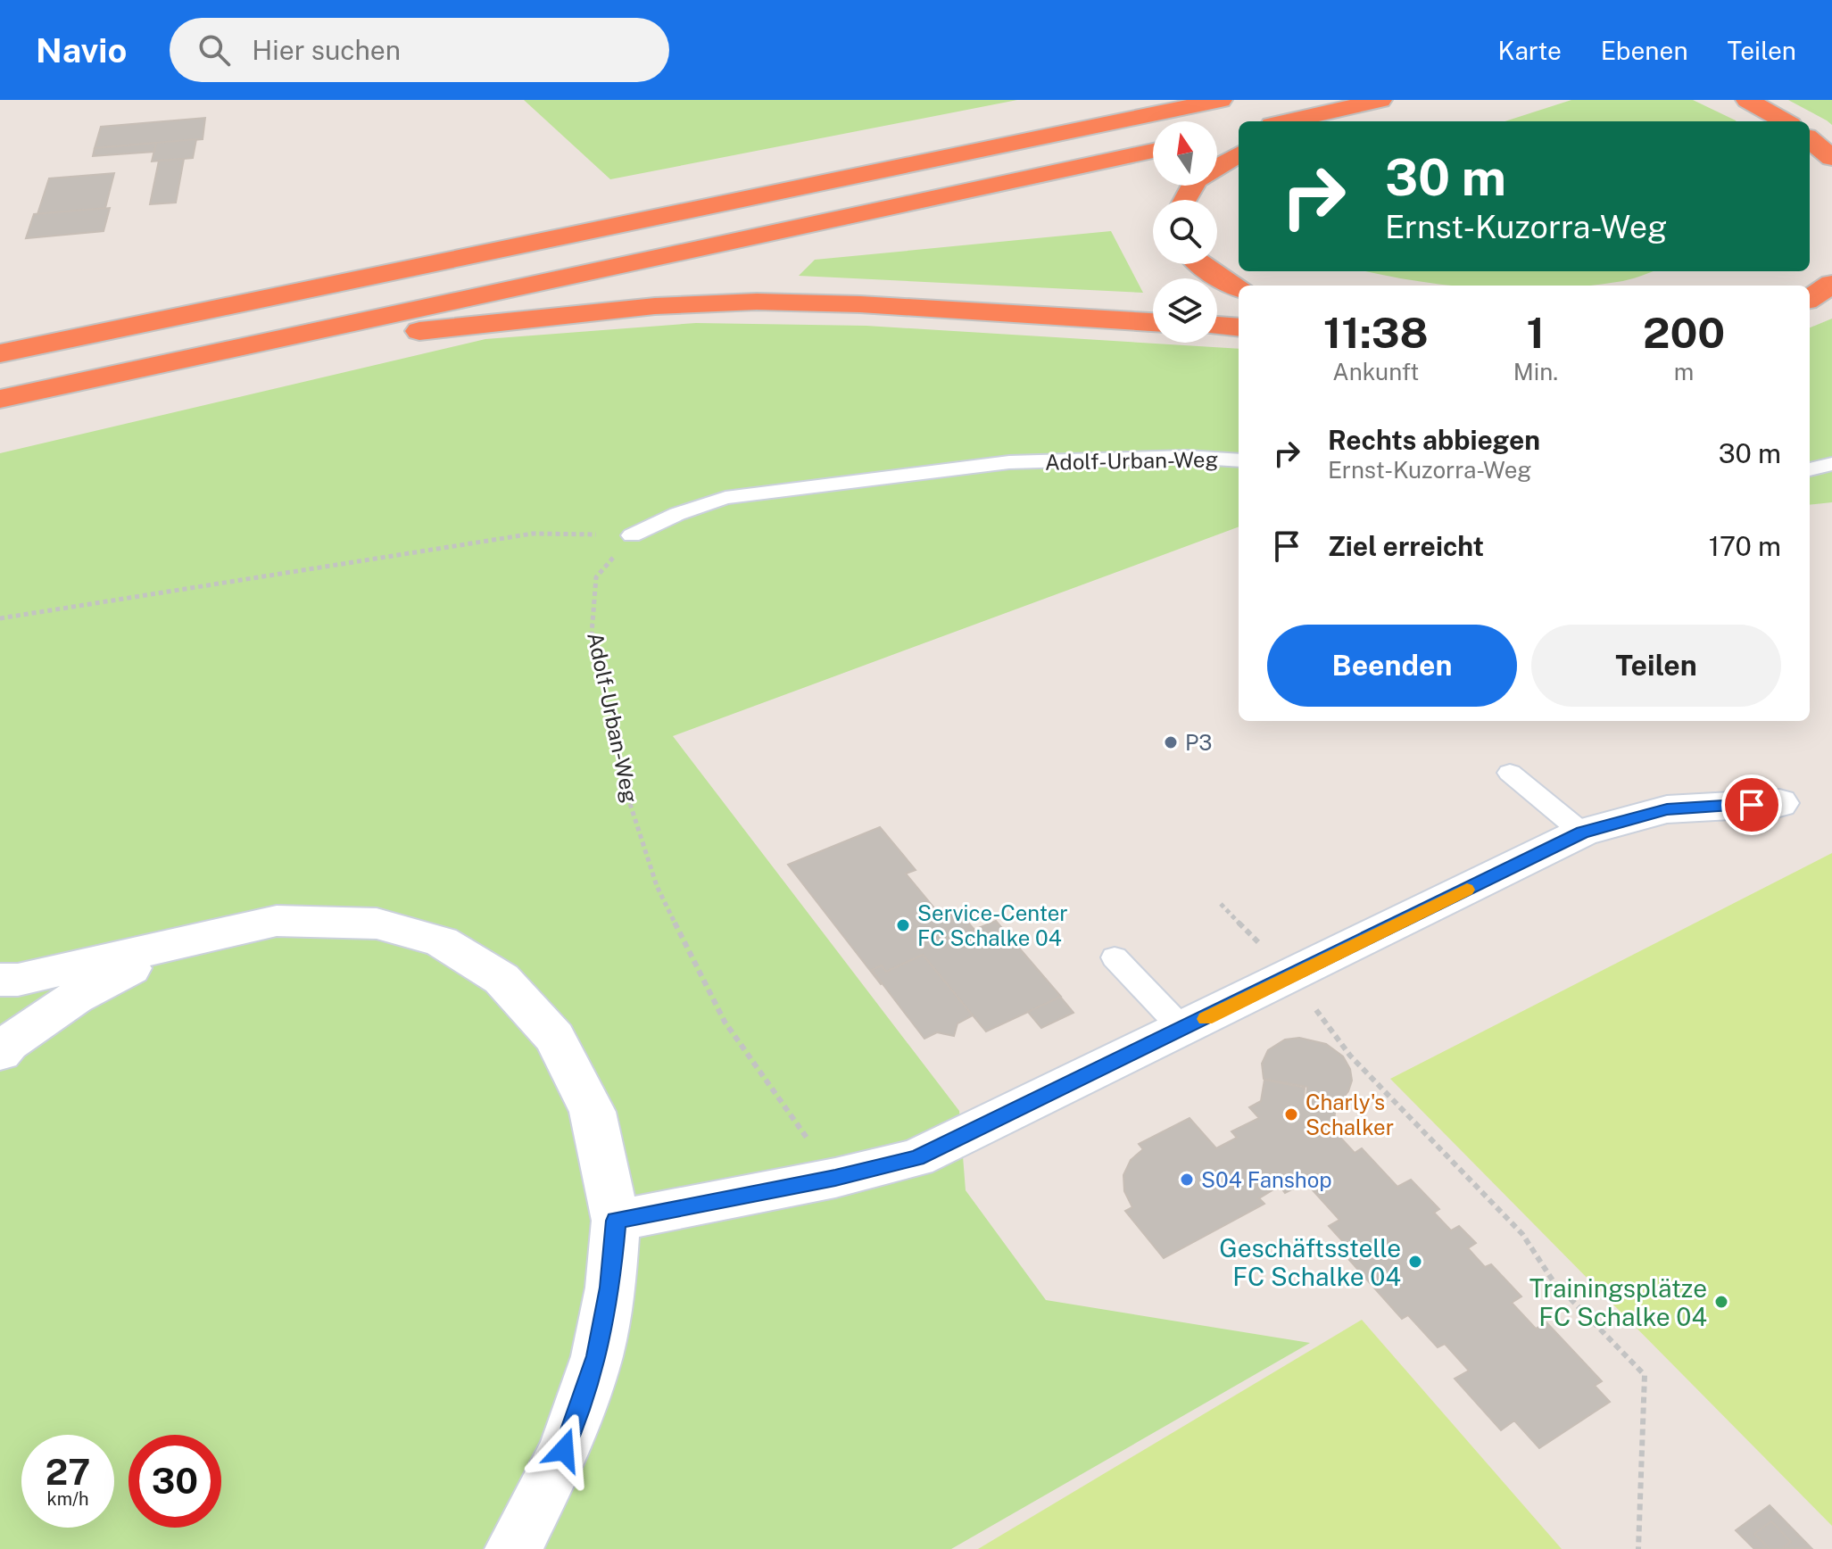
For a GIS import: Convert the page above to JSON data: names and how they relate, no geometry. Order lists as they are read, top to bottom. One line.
{"streets":{"lane":["Adolf-Urban-Weg"]},"places":["P3","Service-Center FC Schalke 04","Charly's Schalker","S04 Fanshop","Geschäftsstelle FC Schalke 04","Trainingsplätze FC Schalke 04"],"north":"top","page":{"header":"Navio","search":"Hier suchen","nav":["Karte","Ebenen","Teilen"],"turn":["30 m","Ernst-Kuzorra-Weg"],"eta":["11:38","Ankunft","1","Min.","200","m"],"list":[{"name":"Rechts abbiegen","note":"Ernst-Kuzorra-Weg","value":"30 m"},{"name":"Ziel erreicht","value":"170 m"}],"buttons":["Beenden","Teilen"],"speed":"27 km/h","limit":"30"}}
